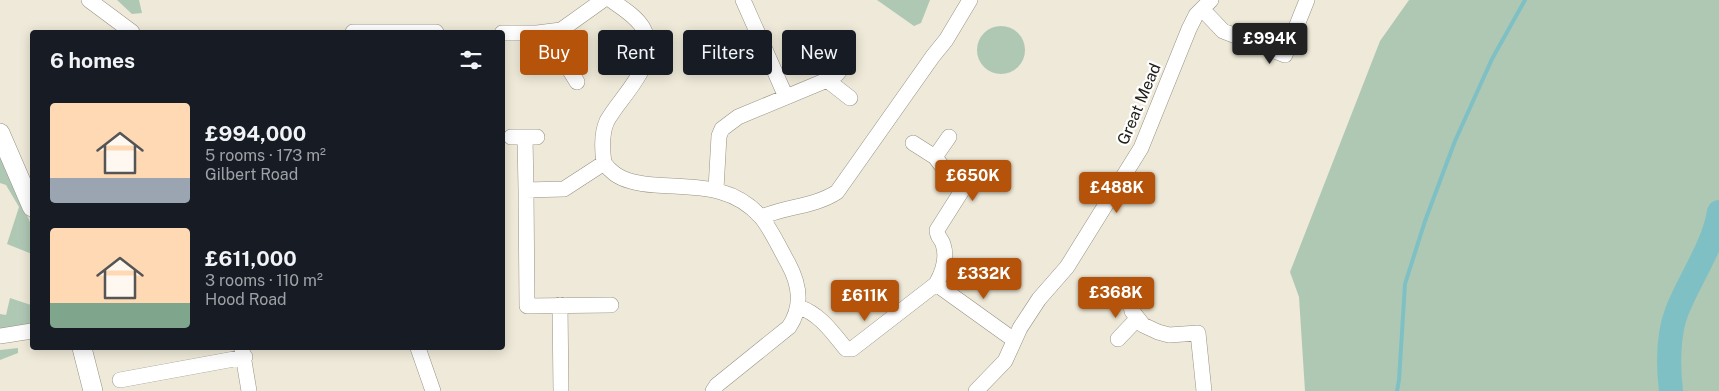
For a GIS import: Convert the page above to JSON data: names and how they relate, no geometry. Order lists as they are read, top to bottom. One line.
{"streets":{"street":["Great Mead"]},"page":{"price":["£994K","£650K","£488K","£332K","£368K","£611K"],"chip":["Buy","Rent","Filters","New"],"heading":"6 homes","list":[{"name":"£994,000","note":"5 rooms · 173 m² · Gilbert Road"},{"name":"£611,000","note":"3 rooms · 110 m² · Hood Road"}]}}
